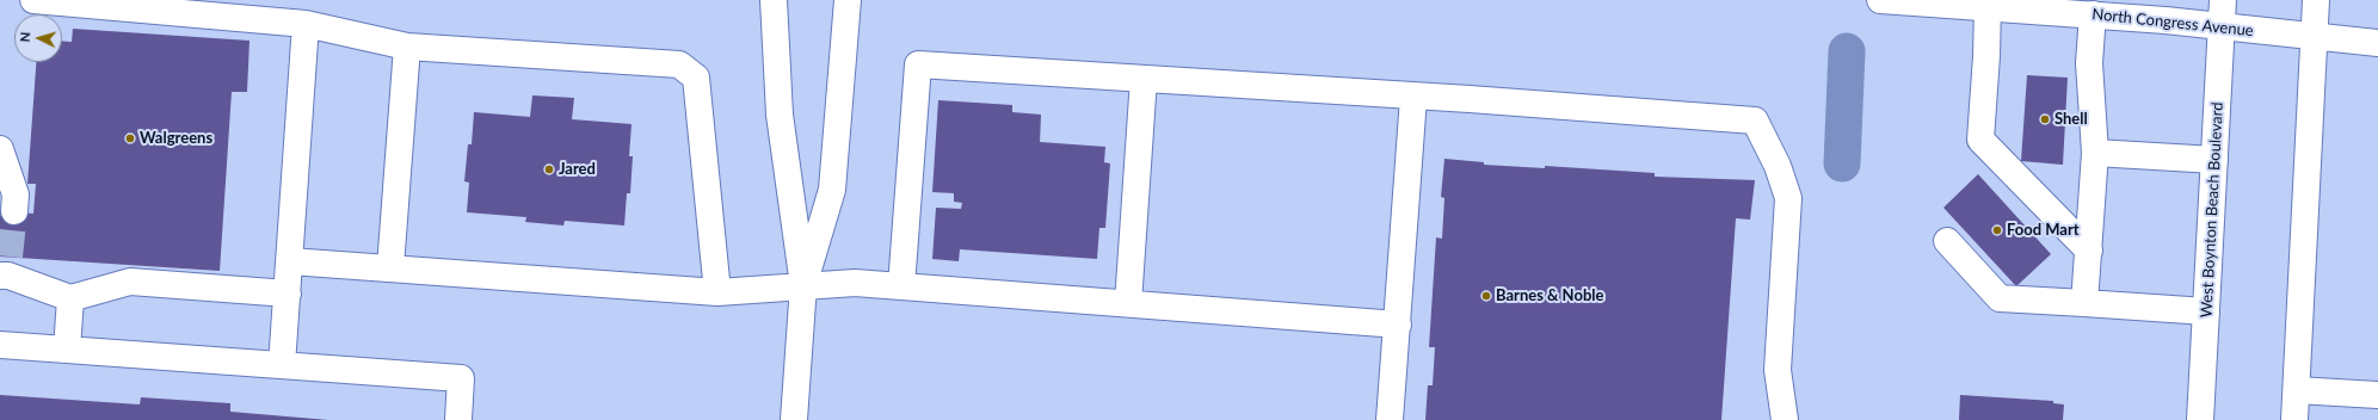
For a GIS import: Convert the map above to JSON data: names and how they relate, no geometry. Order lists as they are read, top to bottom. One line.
{"streets":{"main road":["North Congress Avenue","West Boynton Beach Boulevard"]},"crossings":[["North Congress Avenue","West Boynton Beach Boulevard"]],"places":["Shell","Walgreens","Jared","Food Mart","Barnes & Noble"],"north":"left"}
